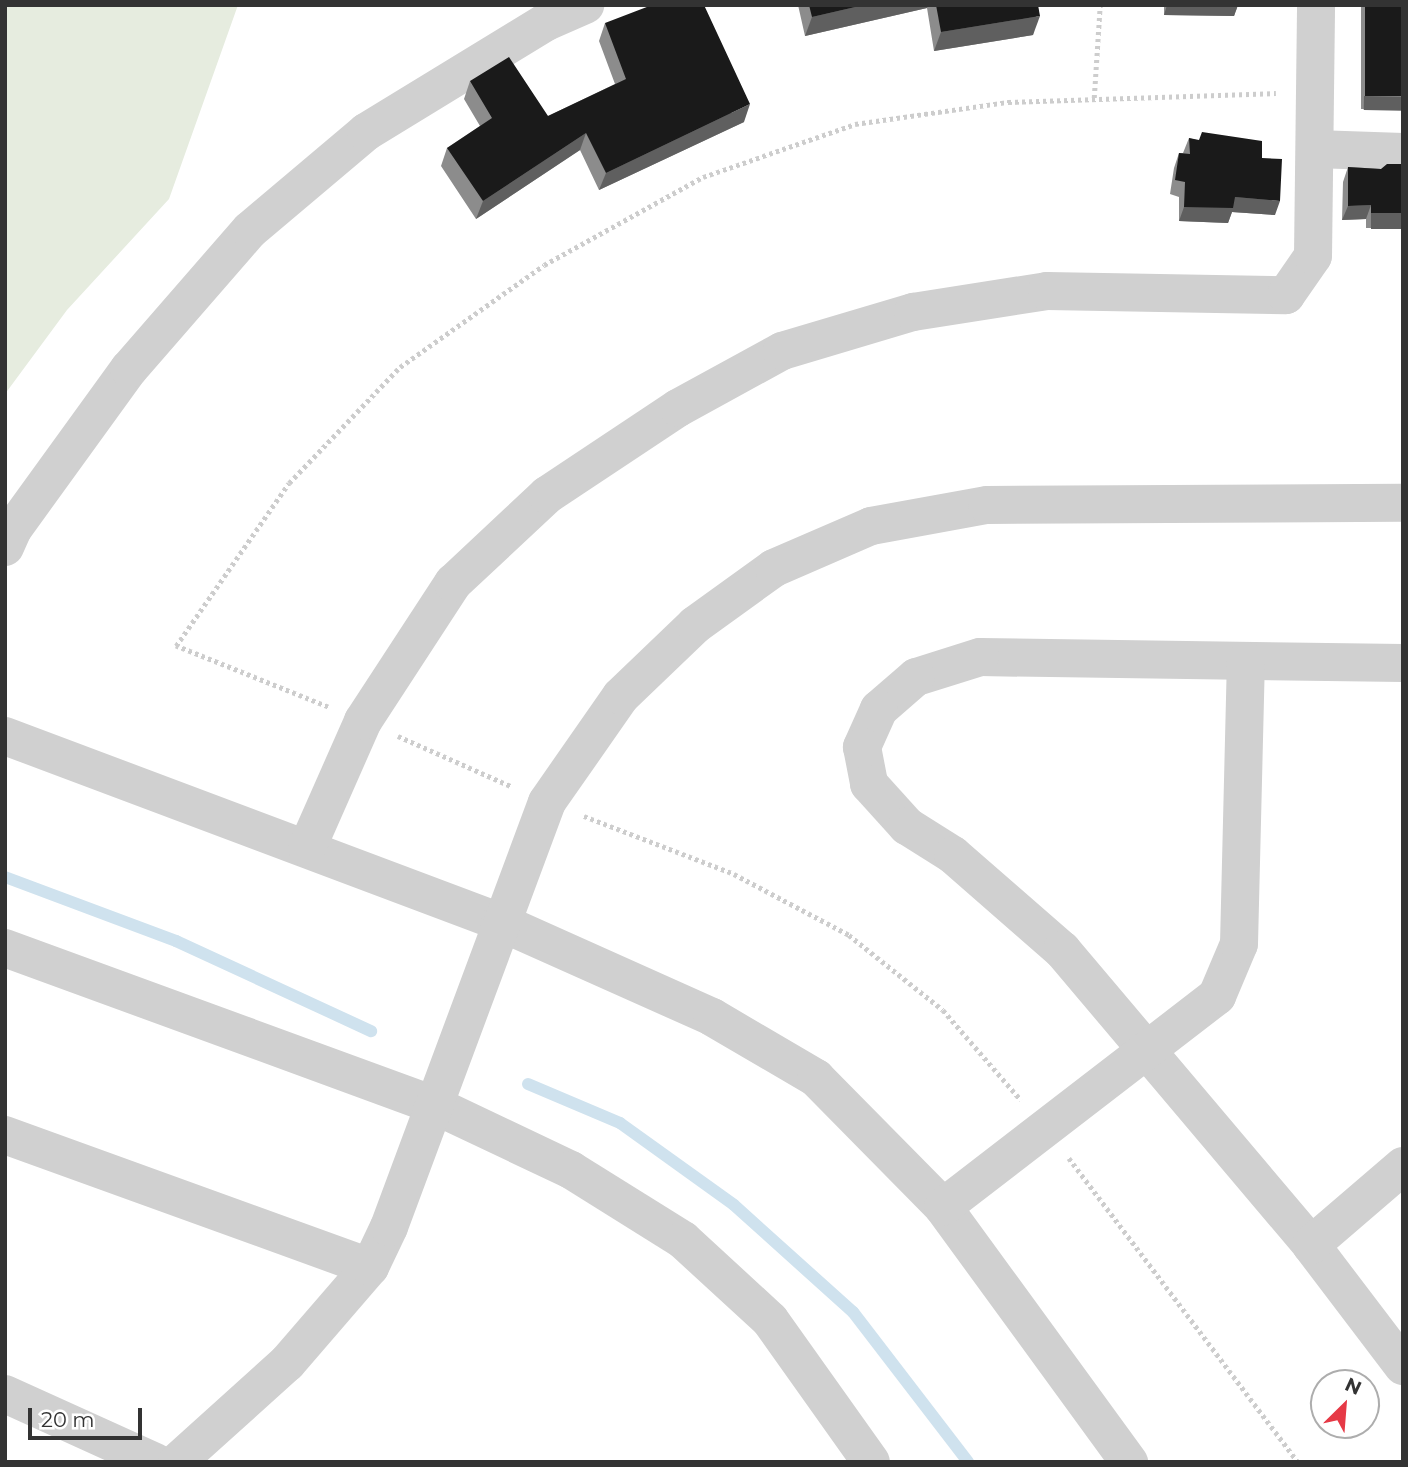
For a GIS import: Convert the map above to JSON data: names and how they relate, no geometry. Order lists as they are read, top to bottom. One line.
{"scale_bar":"20 m","north":"top right"}
